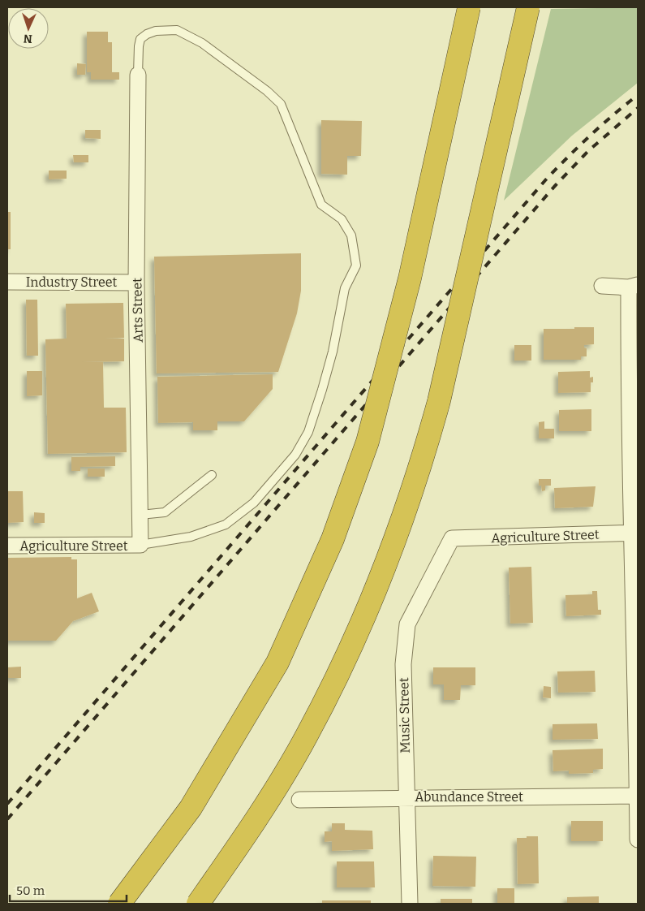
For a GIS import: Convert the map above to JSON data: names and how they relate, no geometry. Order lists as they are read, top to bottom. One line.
{"streets":{"street":["Industry Street","Arts Street","Agriculture Street","Music Street","Abundance Street"]},"crossings":[["Industry Street","Arts Street"],["Arts Street","Agriculture Street"],["Agriculture Street","Music Street"],["Music Street","Abundance Street"]],"scale_bar":"50 m","north":"bottom"}
